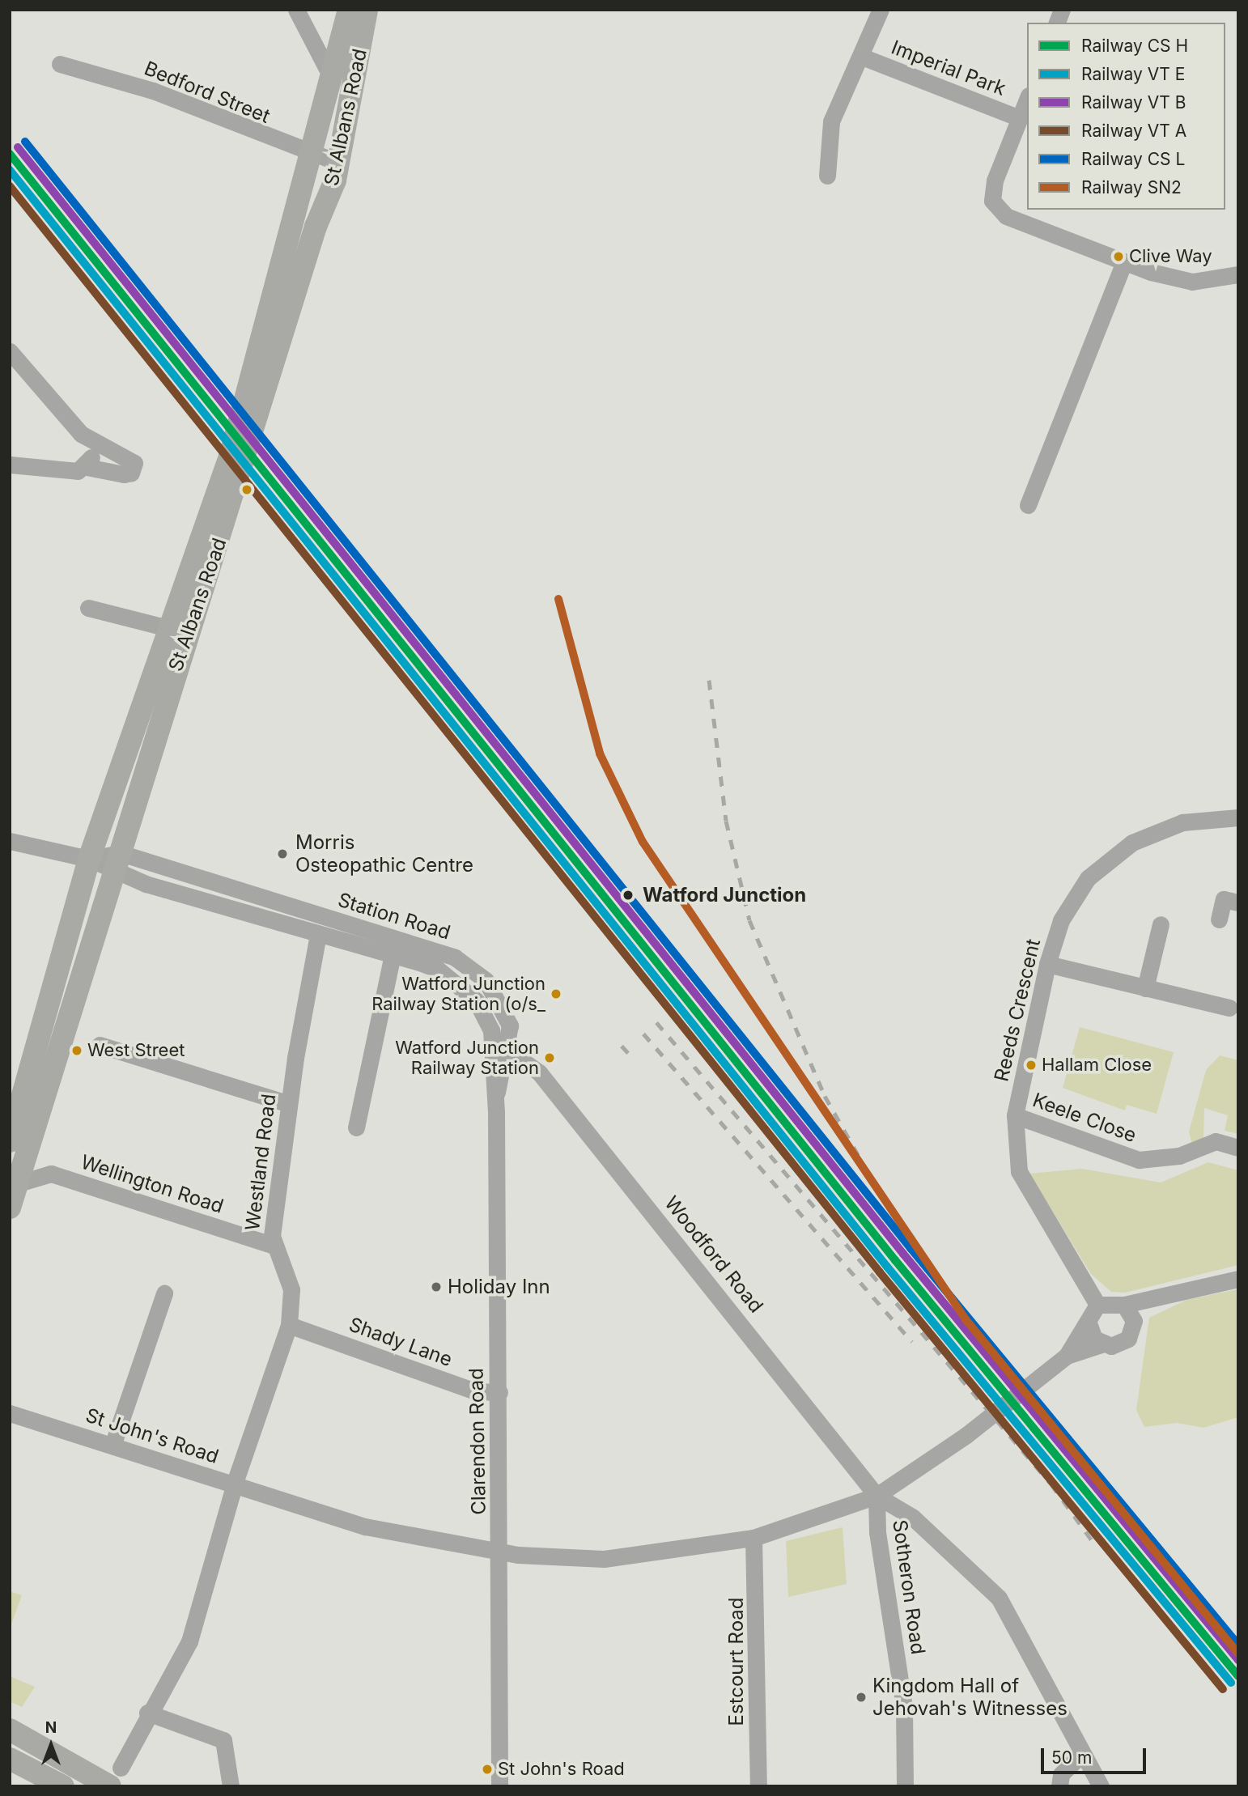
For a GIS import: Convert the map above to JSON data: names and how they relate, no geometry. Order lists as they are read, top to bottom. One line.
{"streets":{"main road":["St Albans Road"],"street":["Imperial Park","Bedford Street","Station Road","Reeds Crescent","Keele Close","Westland Road","Wellington Road","Woodford Road","Shady Lane","St John's Road","Clarendon Road","Sotheron Road","Estcourt Road"]},"crossings":[["Bedford Street","St Albans Road"],["St Albans Road","Station Road"],["St Albans Road","Wellington Road"],["Station Road","Westland Road"],["Station Road","Woodford Road"],["Station Road","Clarendon Road"],["Reeds Crescent","Keele Close"],["Westland Road","Wellington Road"],["Westland Road","Shady Lane"],["Westland Road","St John's Road"],["Woodford Road","St John's Road"],["Woodford Road","Sotheron Road"],["Shady Lane","Clarendon Road"],["St John's Road","Clarendon Road"],["St John's Road","Sotheron Road"],["St John's Road","Estcourt Road"]],"places":["Clive Way","Morris Osteopathic Centre","Watford Junction","Watford Junction Railway Station (o/s_","West Street","Watford Junction Railway Station","Hallam Close","Holiday Inn","Kingdom Hall of Jehovah's Witnesses","St John's Road"],"lines":["rail line SN2"],"legend":["Railway CS H","Railway VT E","Railway VT B","Railway VT A","Railway CS L","Railway SN2"],"scale_bar":"50 m","north":"top"}
